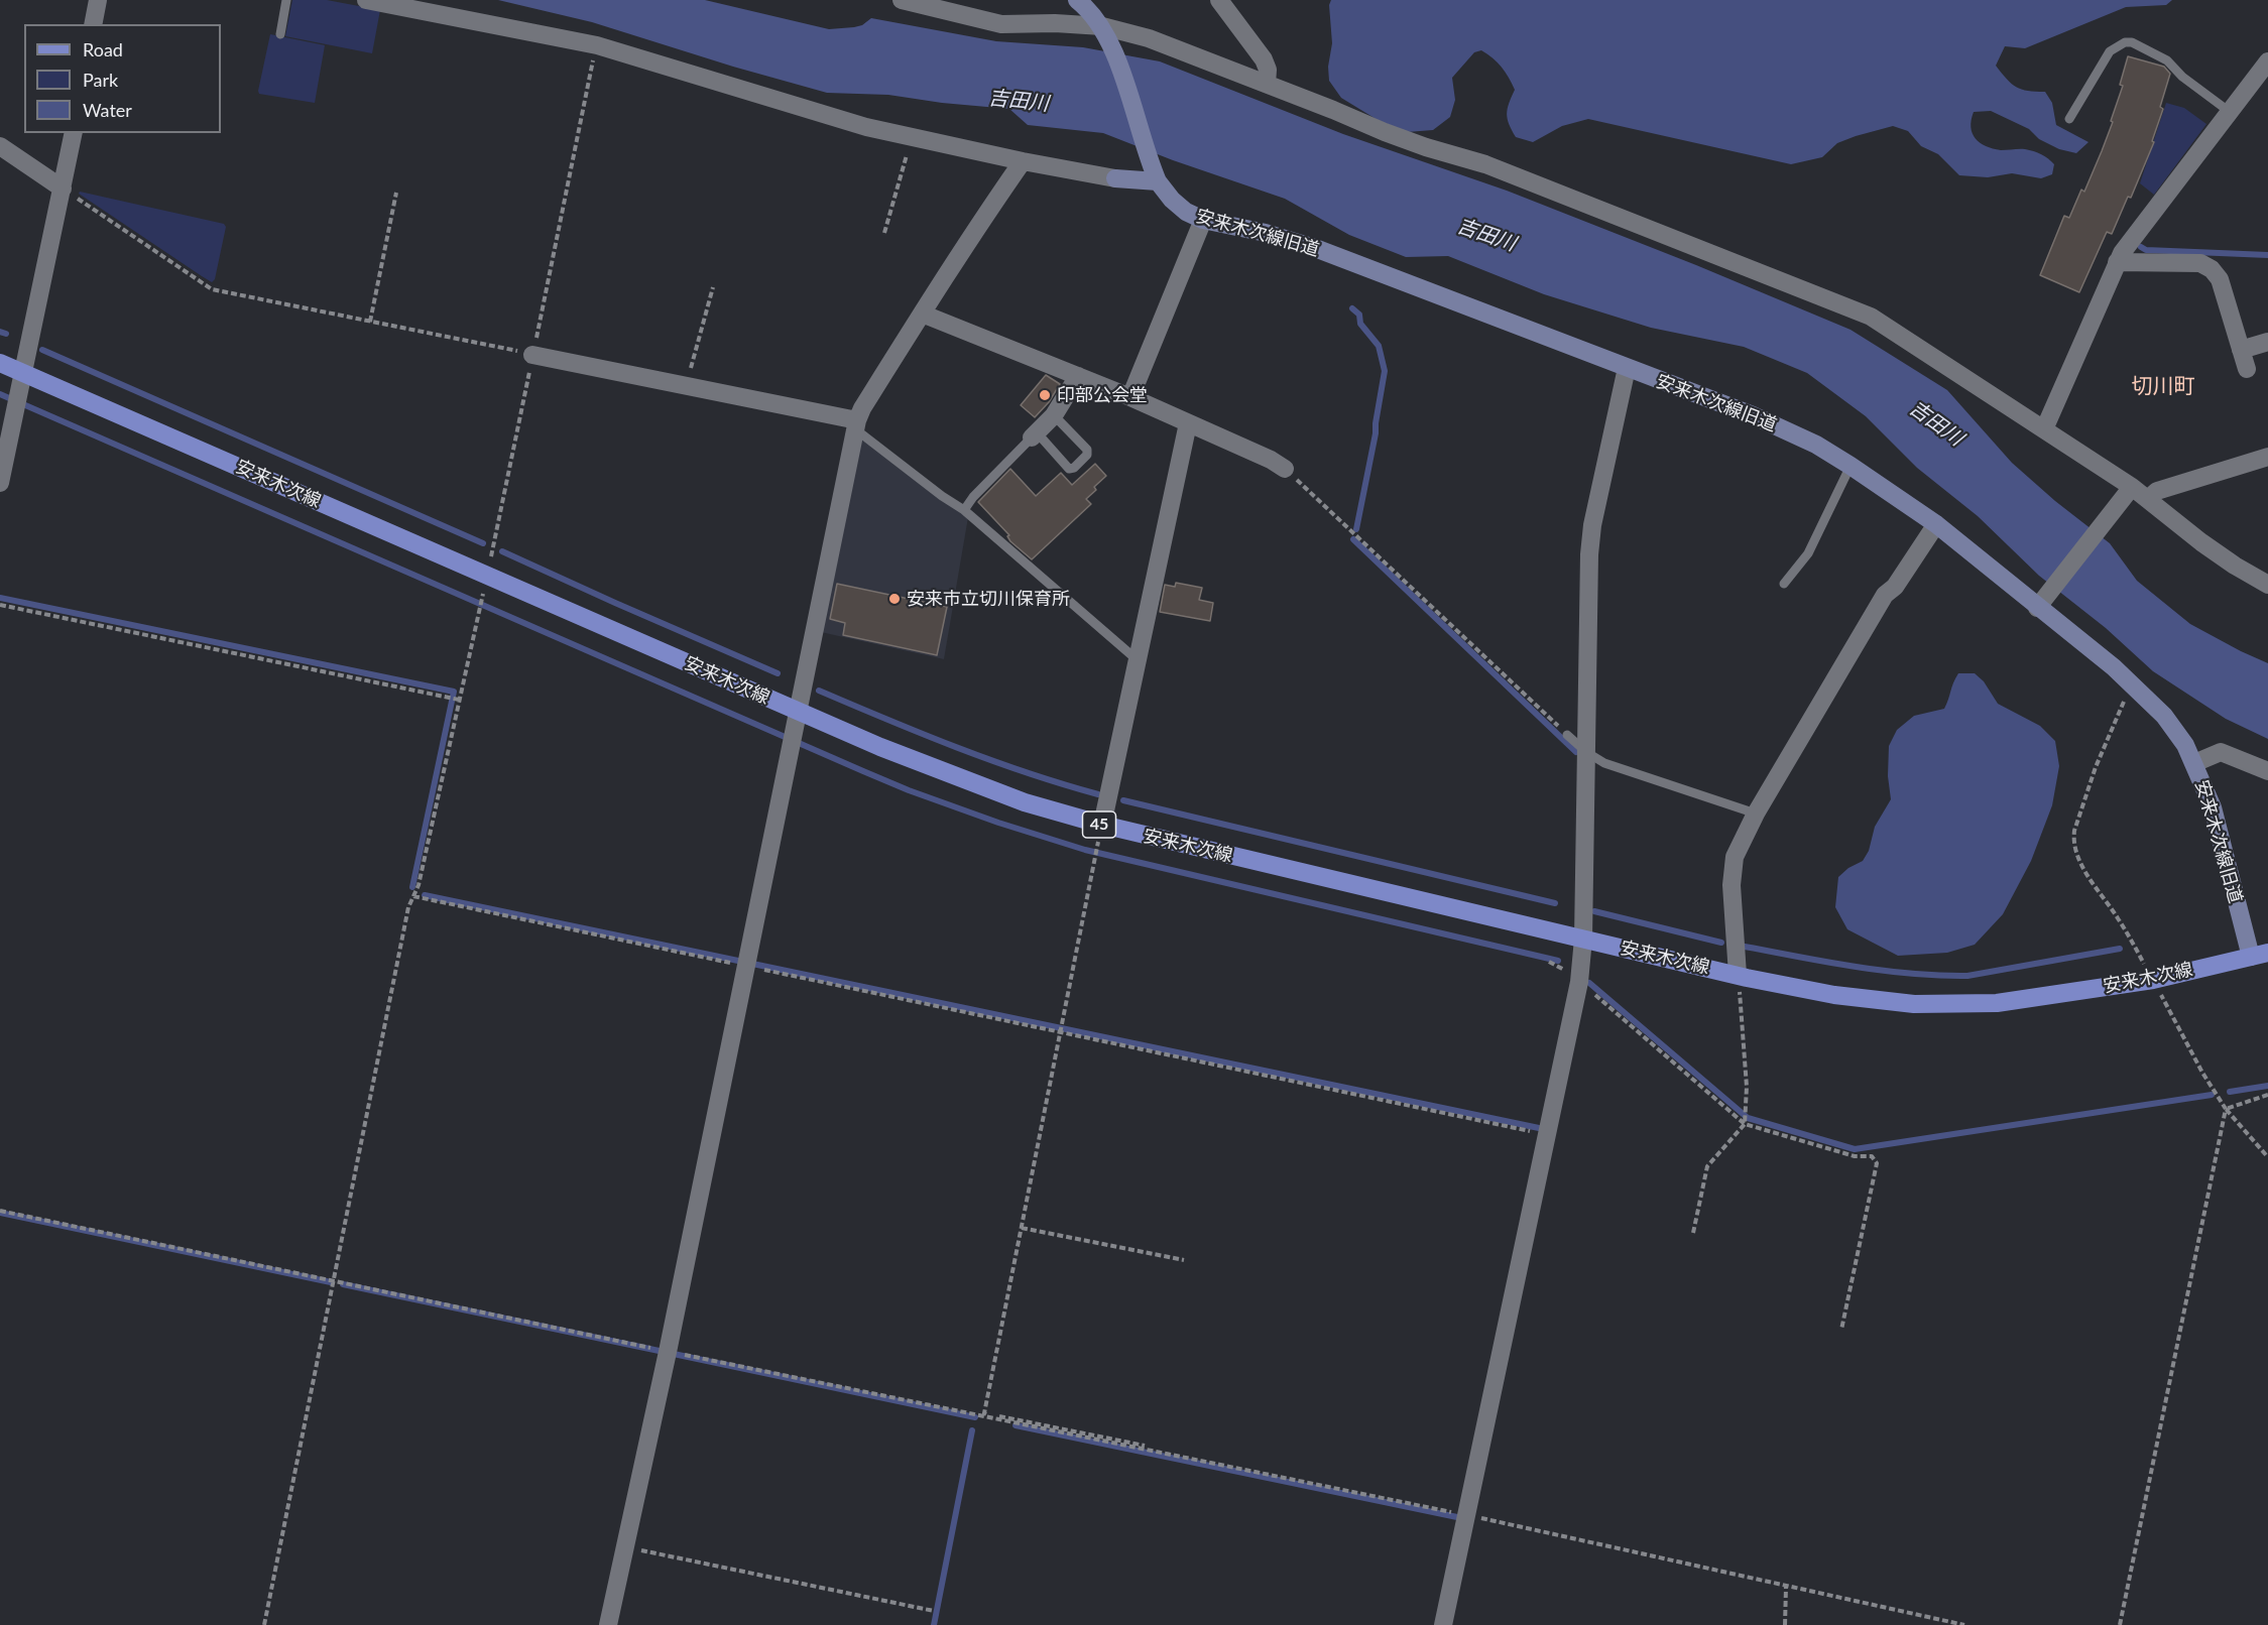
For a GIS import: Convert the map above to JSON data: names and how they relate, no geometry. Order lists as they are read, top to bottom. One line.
{"streets":{"main road":["安来木次線","45"],"street":["安来木次線旧道"]},"crossings":[["安来木次線旧道","安来木次線"]],"districts":["切川町"],"water":["吉田川"],"places":["印部公会堂","安来市立切川保育所"],"legend":["Road","Park","Water"]}
